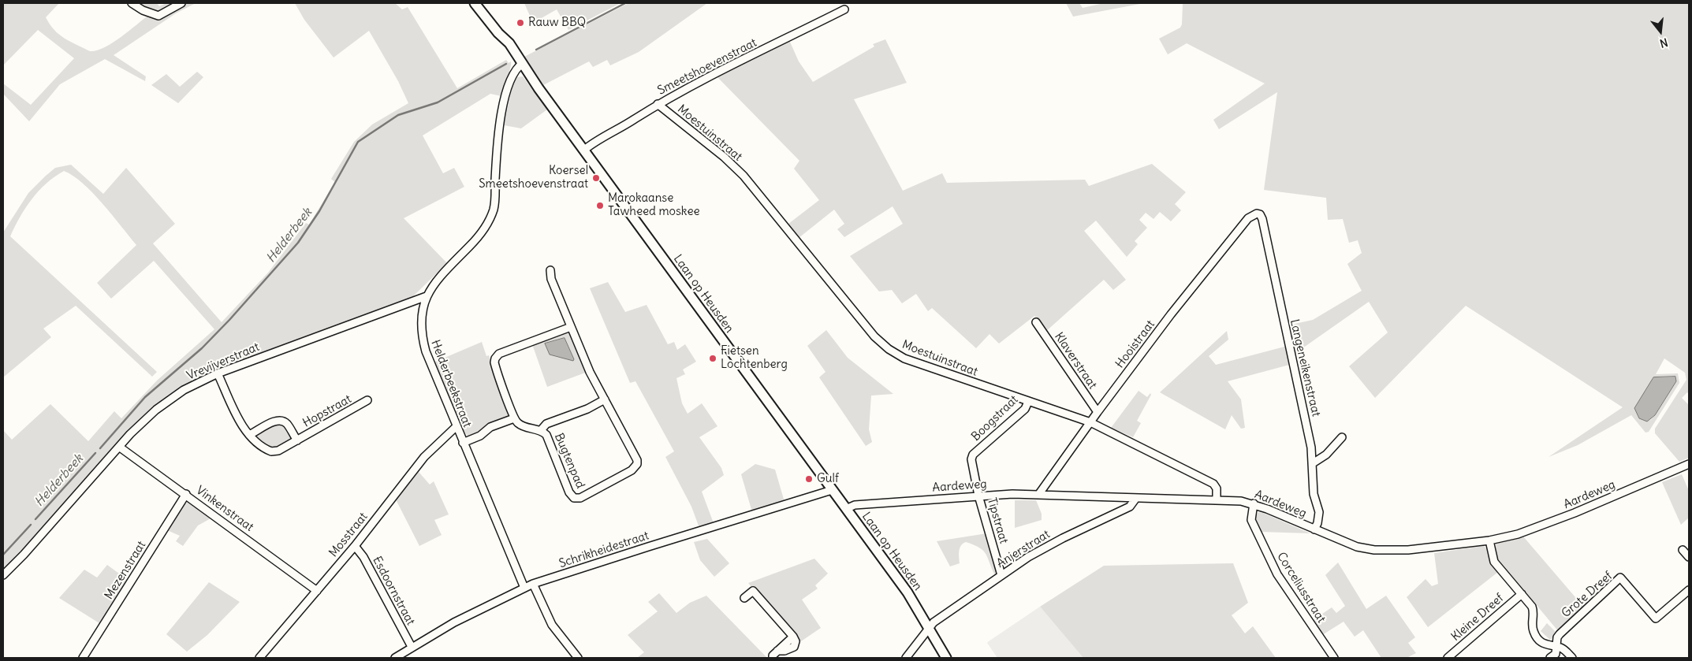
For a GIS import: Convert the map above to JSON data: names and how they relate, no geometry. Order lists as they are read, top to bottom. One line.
{"streets":{"street":["Smeetshoevenstraat","Moestuinstraat","Laan op Heusden","Hooistraat","Klaverstraat","Vrevijverstraat","Langeneikenstraat","Helderbeekstraat","Hopstraat","Boogstraat","Bugtenpad","Aardeweg","Vinkenstraat","Tipstraat","Mosstraat","Anjerstraat","Schrikheidestraat","Mezenstraat","Corceliusstraat","Esdoornstraat","Grote Dreef","Kleine Dreef"]},"crossings":[["Smeetshoevenstraat","Moestuinstraat"],["Smeetshoevenstraat","Laan op Heusden"],["Moestuinstraat","Hooistraat"],["Moestuinstraat","Boogstraat"],["Moestuinstraat","Aardeweg"],["Laan op Heusden","Helderbeekstraat"],["Laan op Heusden","Aardeweg"],["Laan op Heusden","Anjerstraat"],["Laan op Heusden","Schrikheidestraat"],["Hooistraat","Klaverstraat"],["Hooistraat","Langeneikenstraat"],["Hooistraat","Aardeweg"],["Vrevijverstraat","Helderbeekstraat"],["Vrevijverstraat","Hopstraat"],["Vrevijverstraat","Vinkenstraat"],["Langeneikenstraat","Aardeweg"],["Helderbeekstraat","Mosstraat"],["Helderbeekstraat","Schrikheidestraat"],["Boogstraat","Aardeweg"],["Boogstraat","Tipstraat"],["Aardeweg","Tipstraat"],["Aardeweg","Anjerstraat"],["Aardeweg","Corceliusstraat"],["Vinkenstraat","Mosstraat"],["Vinkenstraat","Mezenstraat"],["Tipstraat","Anjerstraat"],["Mosstraat","Esdoornstraat"],["Schrikheidestraat","Esdoornstraat"]],"water":["Helderbeek"],"places":["Rauw BBQ","Koersel Smeetshoevenstraat","Marokaanse Tawheed moskee","Fietsen Lochtenberg","Gulf"],"north":"bottom"}
